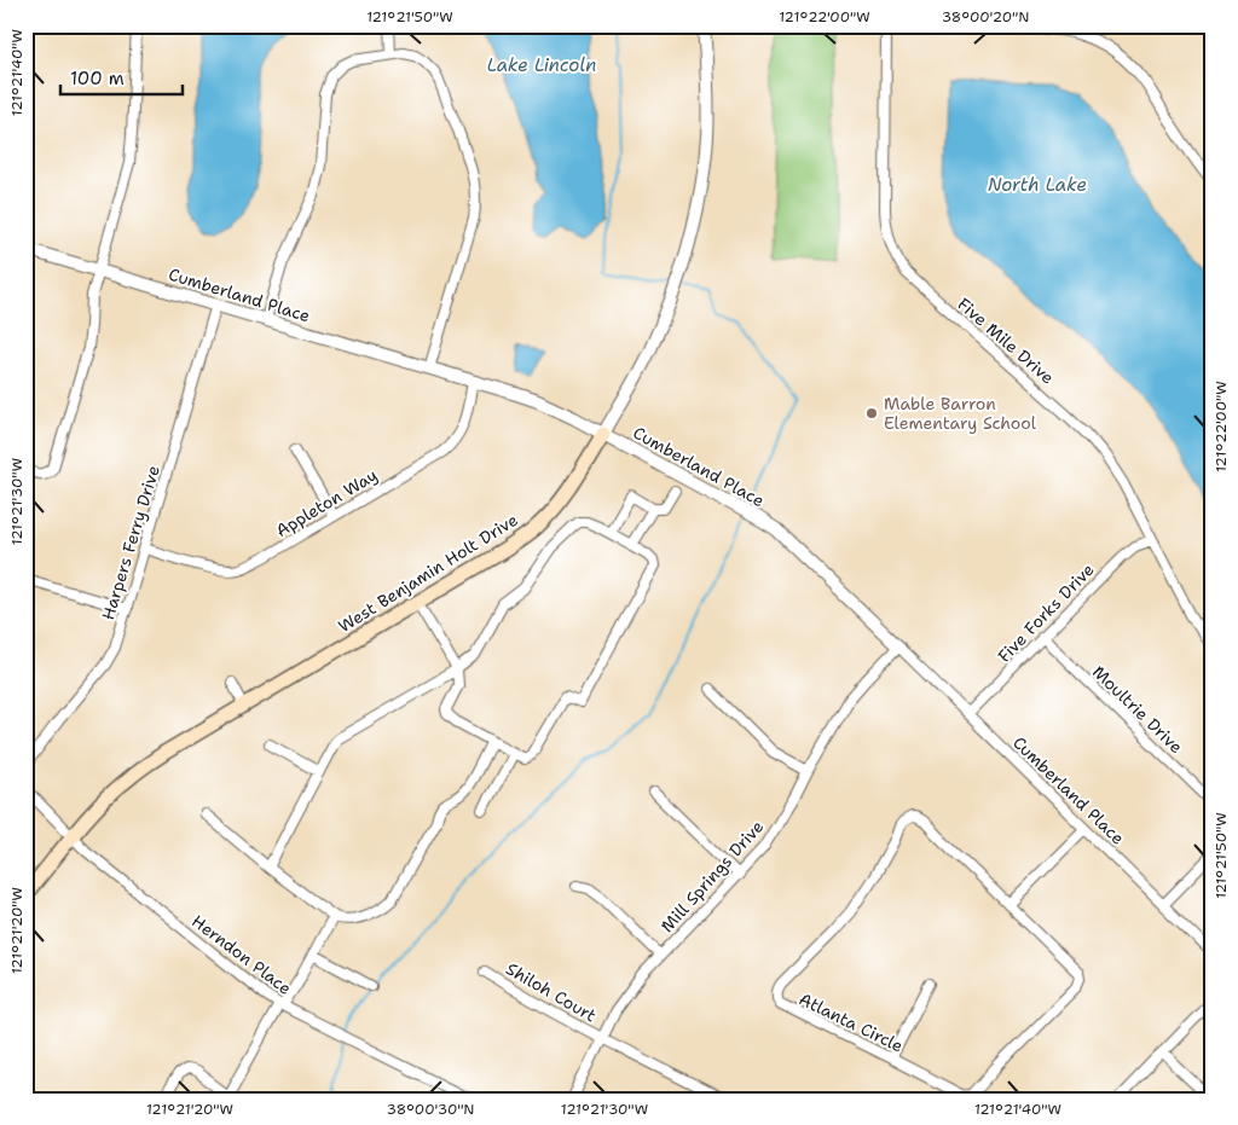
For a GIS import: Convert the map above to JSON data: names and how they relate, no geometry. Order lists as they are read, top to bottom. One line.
{"streets":{"main road":["West Benjamin Holt Drive"],"street":["Cumberland Place","Five Mile Drive","Appleton Way","Harpers Ferry Drive","Five Forks Drive","Moultrie Drive","Mill Springs Drive","Herndon Place","Shiloh Court","Atlanta Circle"]},"crossings":[["Cumberland Place","Appleton Way"],["Cumberland Place","Harpers Ferry Drive"],["Cumberland Place","West Benjamin Holt Drive"],["Cumberland Place","Five Forks Drive"],["Cumberland Place","Mill Springs Drive"],["Five Mile Drive","Five Forks Drive"],["Appleton Way","Harpers Ferry Drive"],["West Benjamin Holt Drive","Herndon Place"],["Five Forks Drive","Moultrie Drive"],["Mill Springs Drive","Shiloh Court"]],"water":["Lake Lincoln","North Lake"],"places":["Mable Barron Elementary School"],"scale_bar":"100 m","coordinates":["121°21'50\"W","121°22'00\"W","38°00'20\"N","121°21'40\"W","121°21'30\"W","121°21'20\"W","38°00'30\"N"]}
